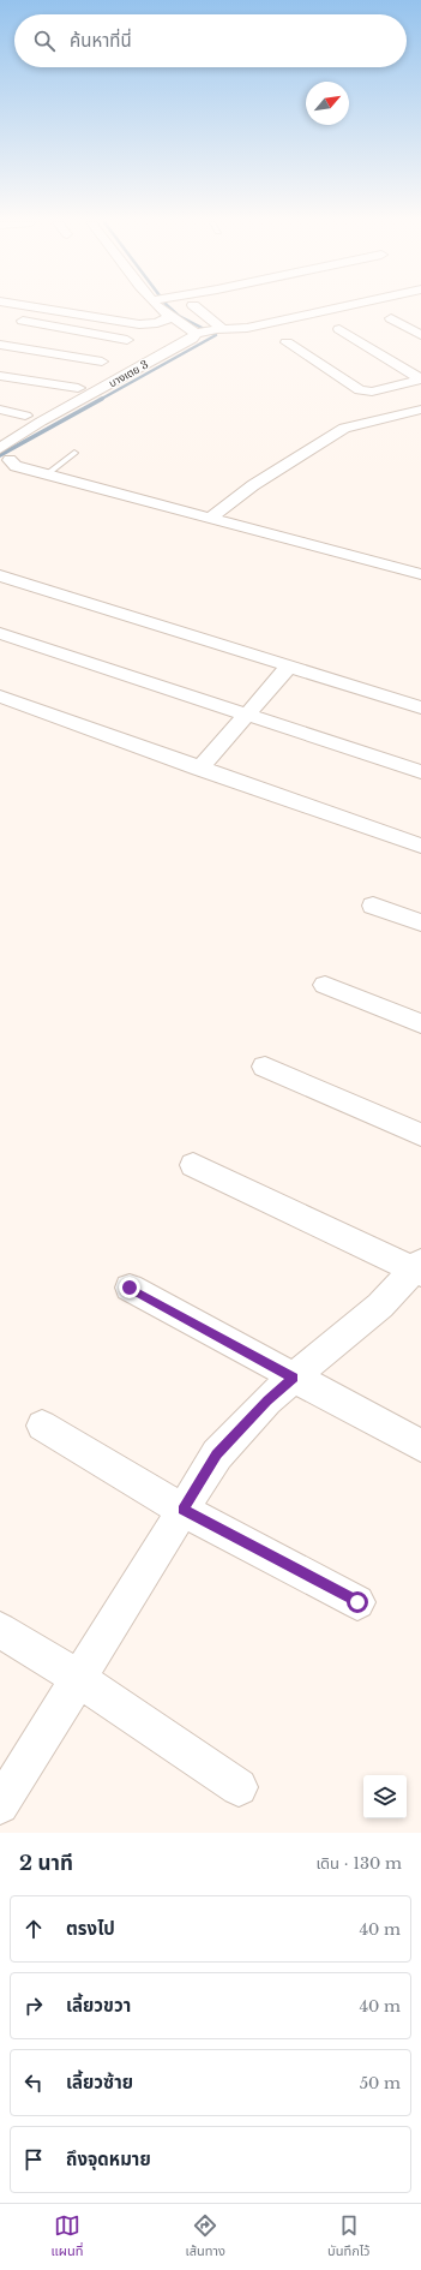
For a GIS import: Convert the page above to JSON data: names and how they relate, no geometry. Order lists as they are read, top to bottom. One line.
{"streets":{"street":["บางเตย 3"]},"north":"top right","page":{"search":"ค้นหาที่นี่","heading":["2 นาที","เดิน · 130 m"],"list":[["ตรงไป","40 m"],["เลี้ยวขวา","40 m"],["เลี้ยวซ้าย","50 m"],"ถึงจุดหมาย"],"nav":["แผนที่","เส้นทาง","บันทึกไว้"]}}
